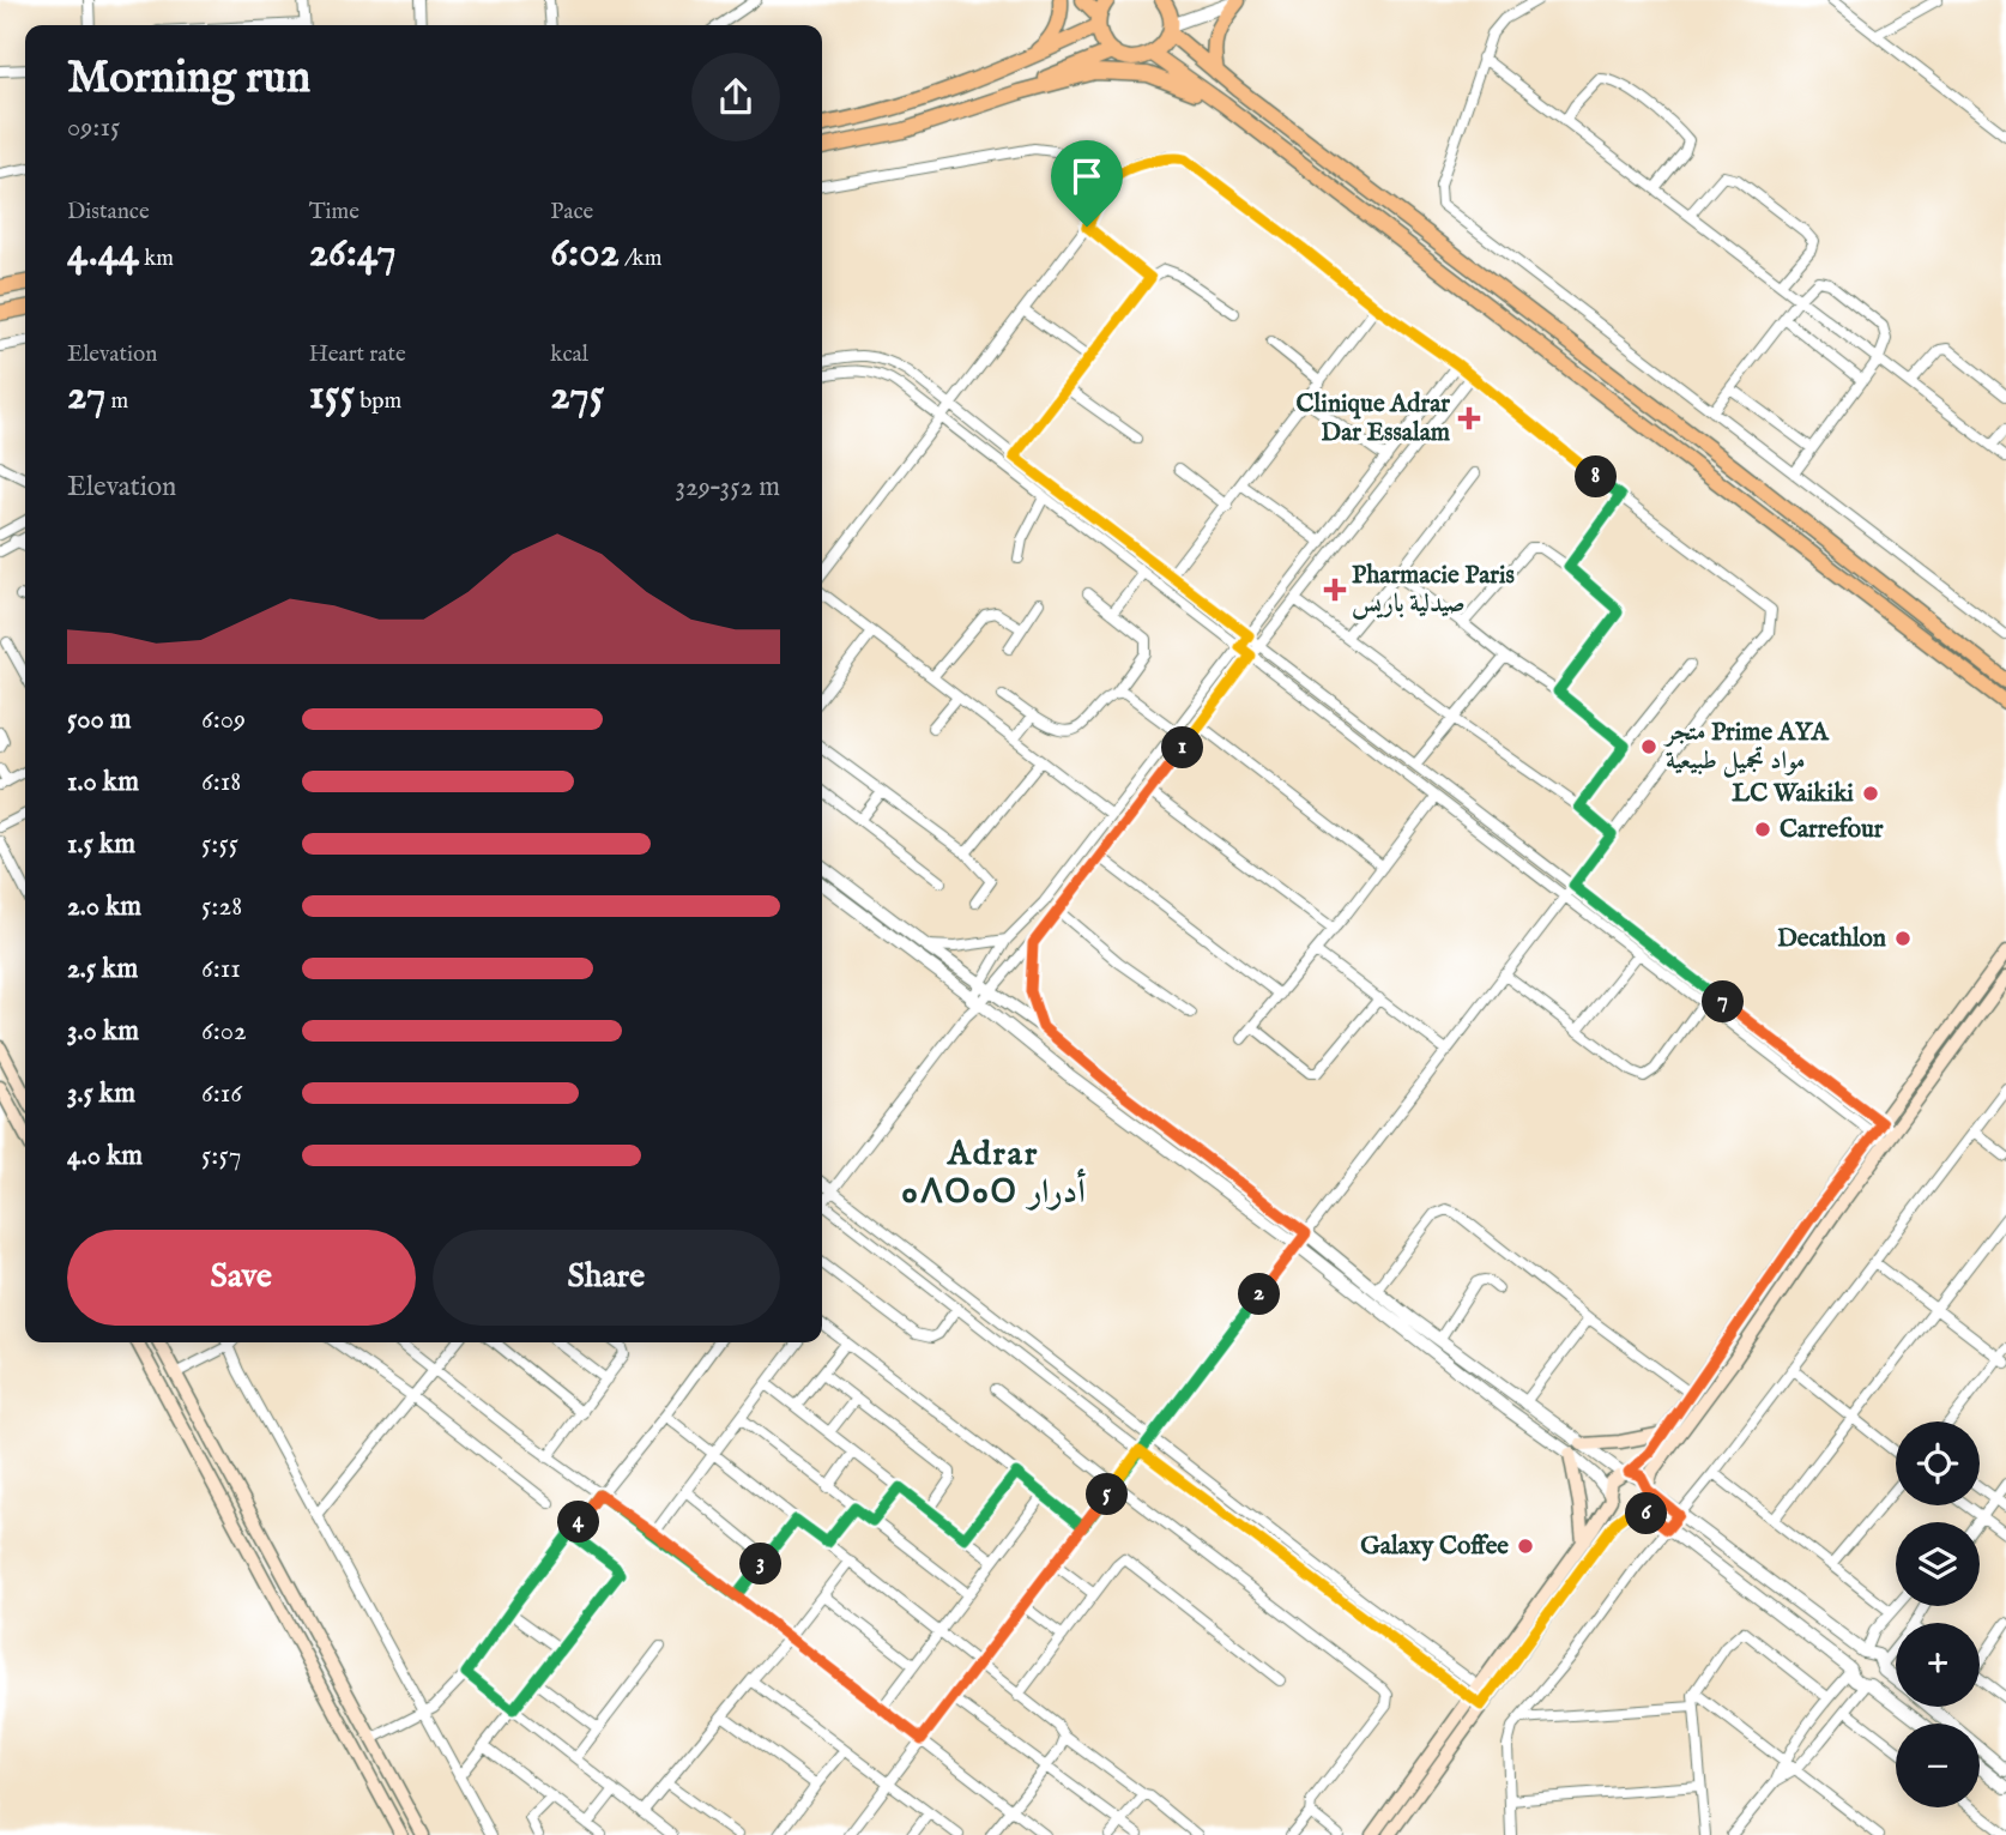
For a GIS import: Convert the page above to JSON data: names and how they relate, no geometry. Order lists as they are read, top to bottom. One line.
{"districts":["Adrar ⴰⴷⵔⴰⵔ أدرار"],"places":{"health":["Clinique Adrar Dar Essalam","Pharmacie Paris صيدلية باريس"],"other":["متجر Prime AYA مواد تجميل طبيعية","LC Waikiki","Carrefour","Decathlon","Galaxy Coffee"]},"page":{"heading":["Morning run","09:15"],"stats":[["Distance","4.44 km"],["Time","26:47"],["Pace","6:02 /km"],["Elevation","27 m"],["Heart rate","155 bpm"],["kcal","275"]],"chart":["Elevation","329–352 m"],"pins":["8","1","7","2","5","6","4","3"],"list":[{"name":"500 m","note":"6:09"},{"name":"1.0 km","note":"6:18"},{"name":"1.5 km","note":"5:55"},{"name":"2.0 km","note":"5:28"},{"name":"2.5 km","note":"6:11"},{"name":"3.0 km","note":"6:02"},{"name":"3.5 km","note":"6:16"},{"name":"4.0 km","note":"5:57"}],"buttons":["Save","Share"],"map_buttons":["+","−"]}}
